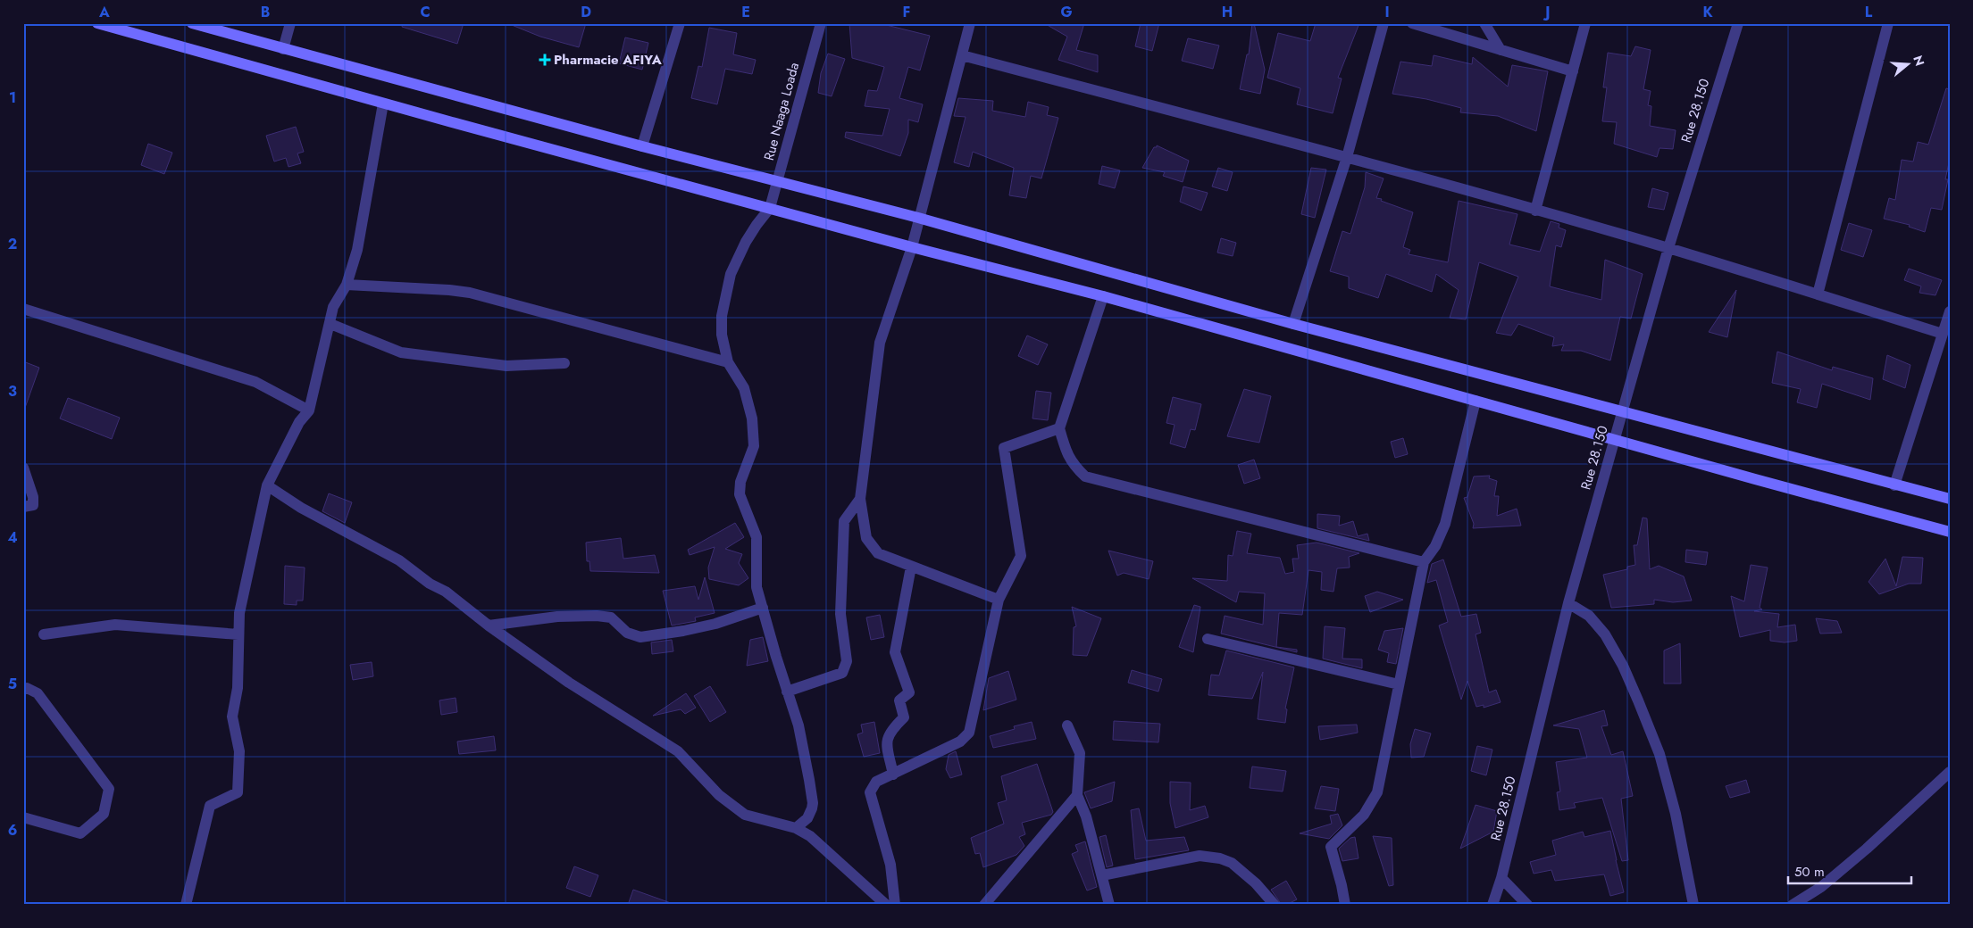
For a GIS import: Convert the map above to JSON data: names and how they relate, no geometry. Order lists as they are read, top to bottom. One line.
{"streets":{"street":["Rue 28.150","Rue Naaga Loada"]},"places":{"health":["Pharmacie AFIYA"]},"scale_bar":"50 m","north":"right","grid":{"columns":["A","B","C","D","E","F","G","H","I","J","K","L"],"rows":["1","2","3","4","5","6"]}}
